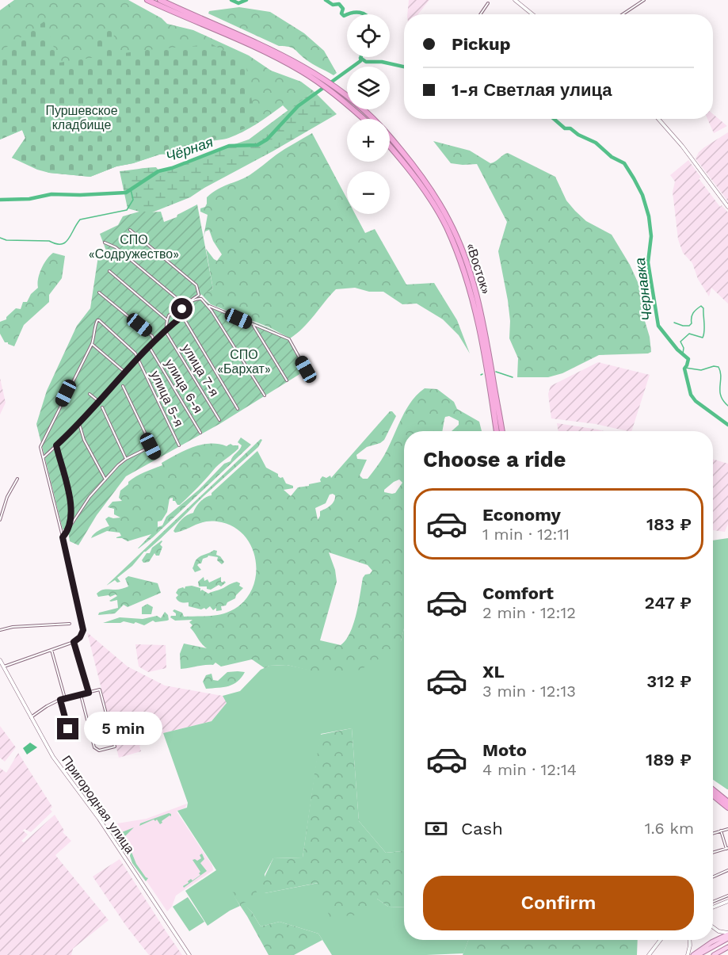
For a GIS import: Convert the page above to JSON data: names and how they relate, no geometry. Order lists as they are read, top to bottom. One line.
{"streets":{"highway":["«Восток»"],"street":["улица 7-я","улица 6-я","улица 5-я","Пригородная улица"]},"water":["Чёрная","Чернавка"],"parks":["Пуршевское кладбище","СПО «Содружество»","СПО «Бархат»"],"page":{"map_buttons":["+","−"],"banner":["Pickup","1-я Светлая улица"],"heading":"Choose a ride","list":[{"name":"Economy","note":"1 min · 12:11","value":"183 ₽"},{"name":"Comfort","note":"2 min · 12:12","value":"247 ₽"},{"name":"XL","note":"3 min · 12:13","value":"312 ₽"},{"name":"Moto","note":"4 min · 12:14","value":"189 ₽"}],"bubble":"5 min","pay":["Cash","1.6 km"],"buttons":"Confirm"}}
